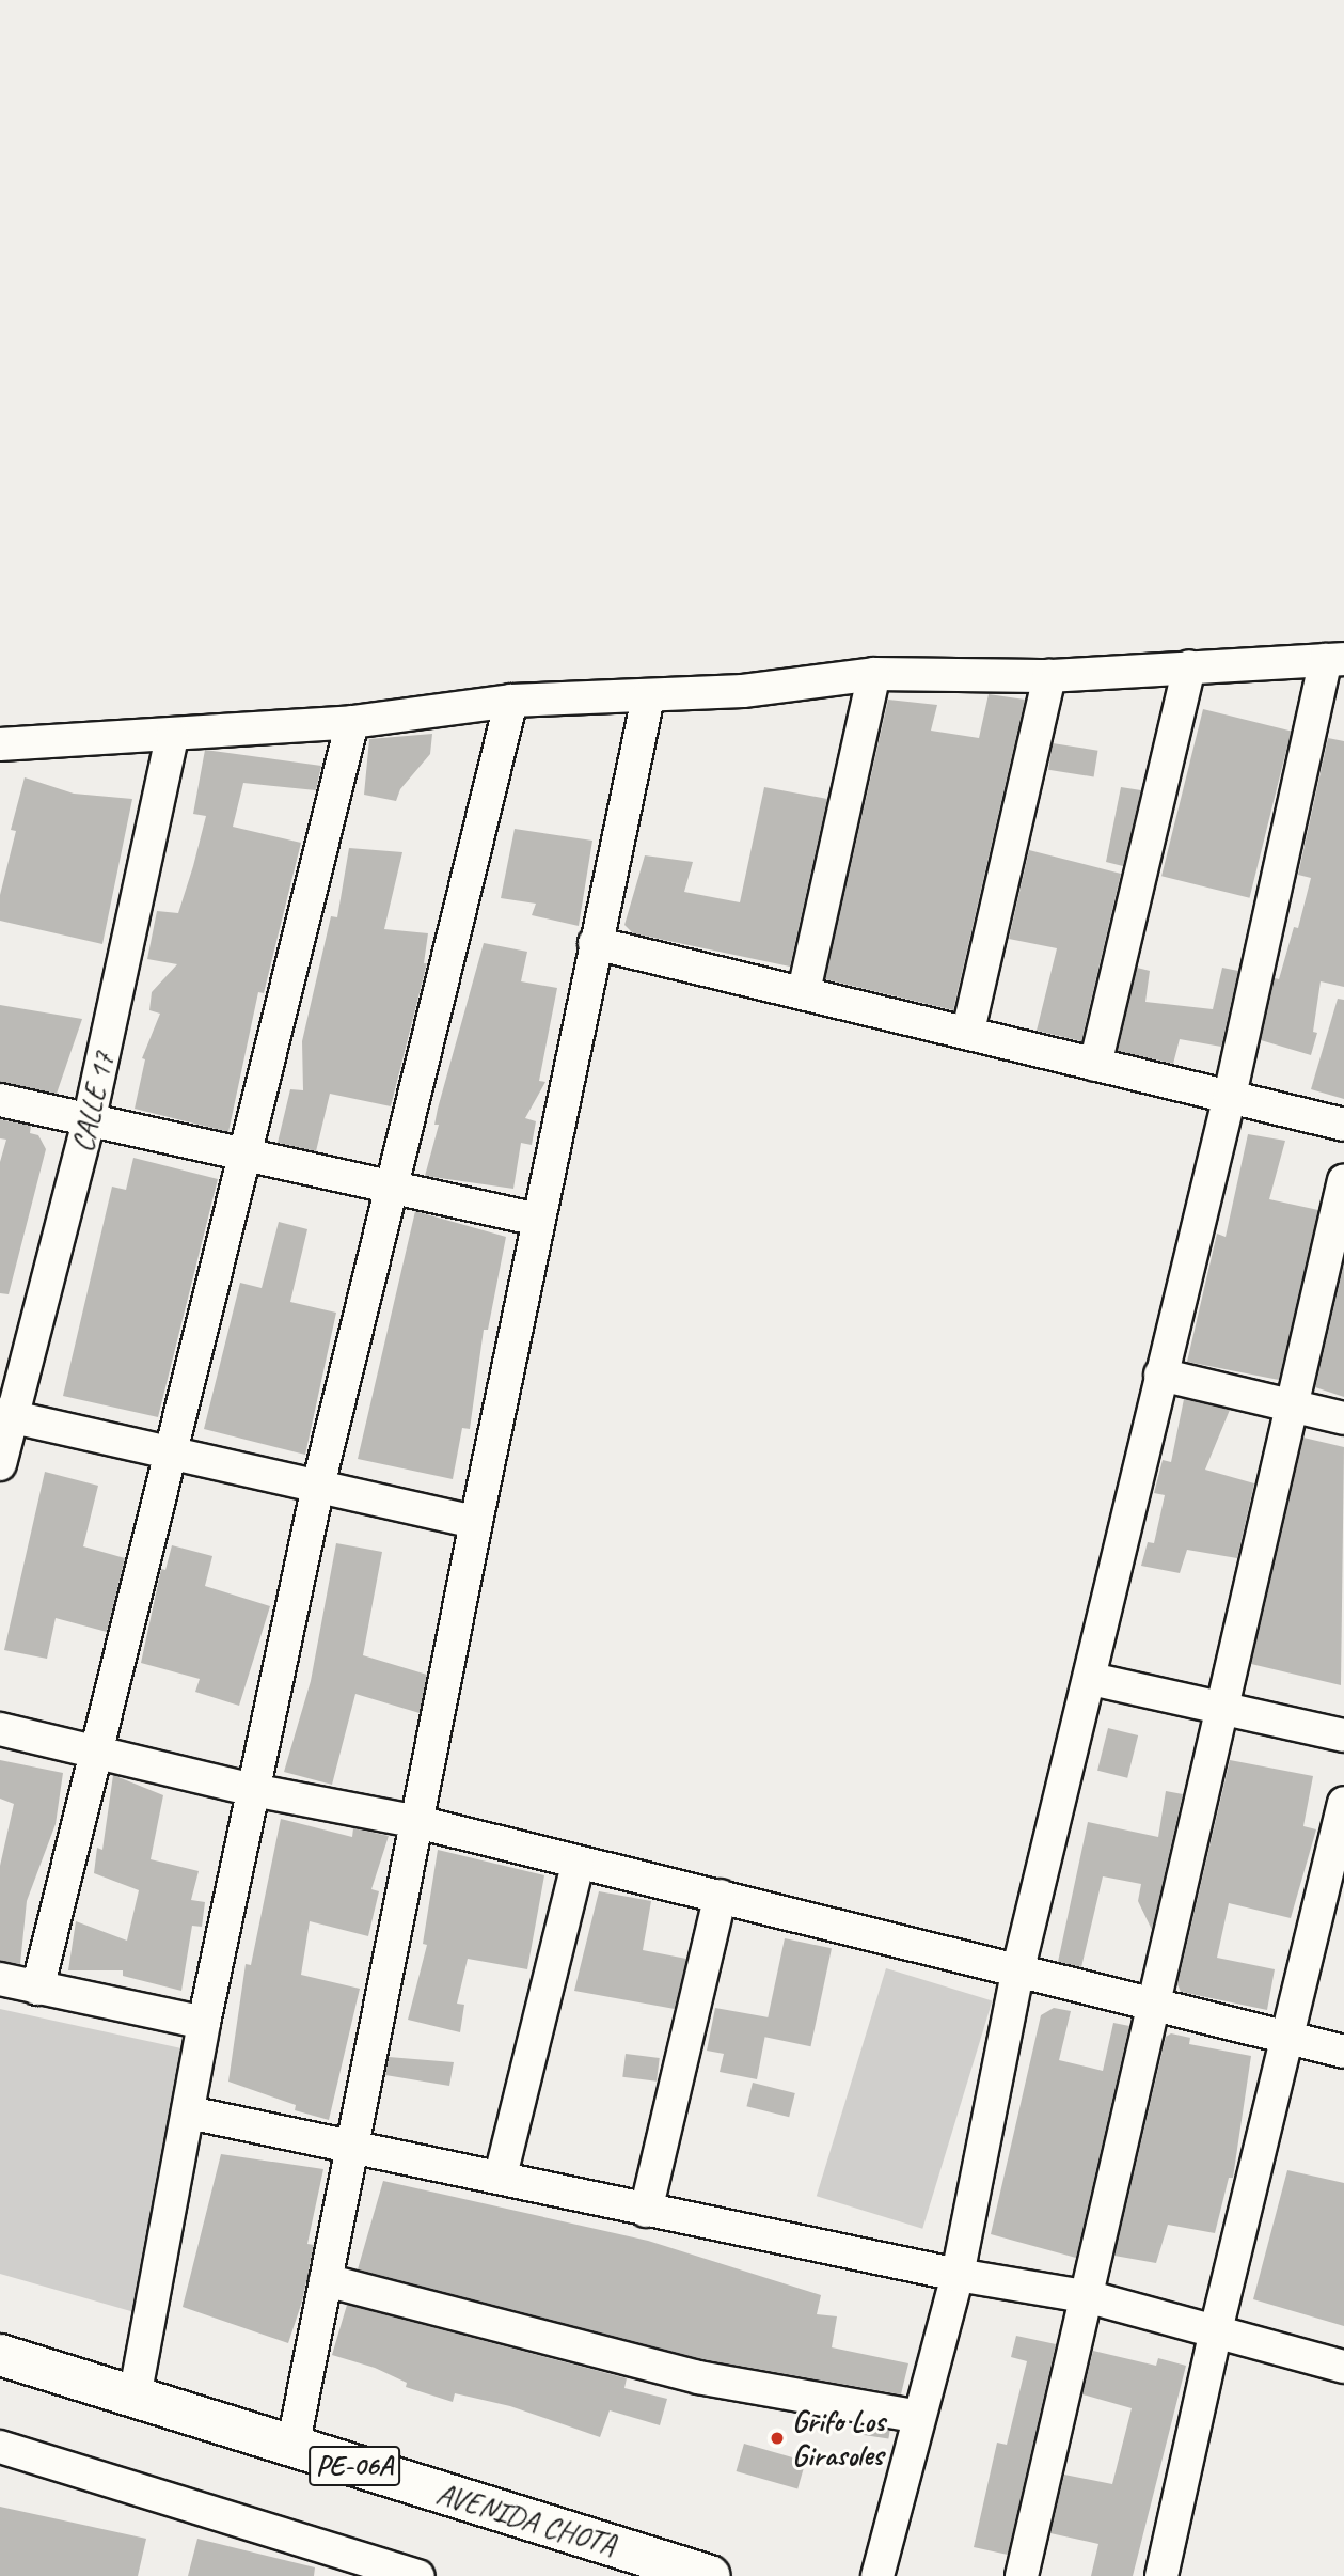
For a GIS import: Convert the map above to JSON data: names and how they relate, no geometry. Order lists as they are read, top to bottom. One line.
{"streets":{"highway":["PE-06A","AVENIDA CHOTA"],"street":["CALLE 17"]},"places":["Grifo Los Girasoles"]}
